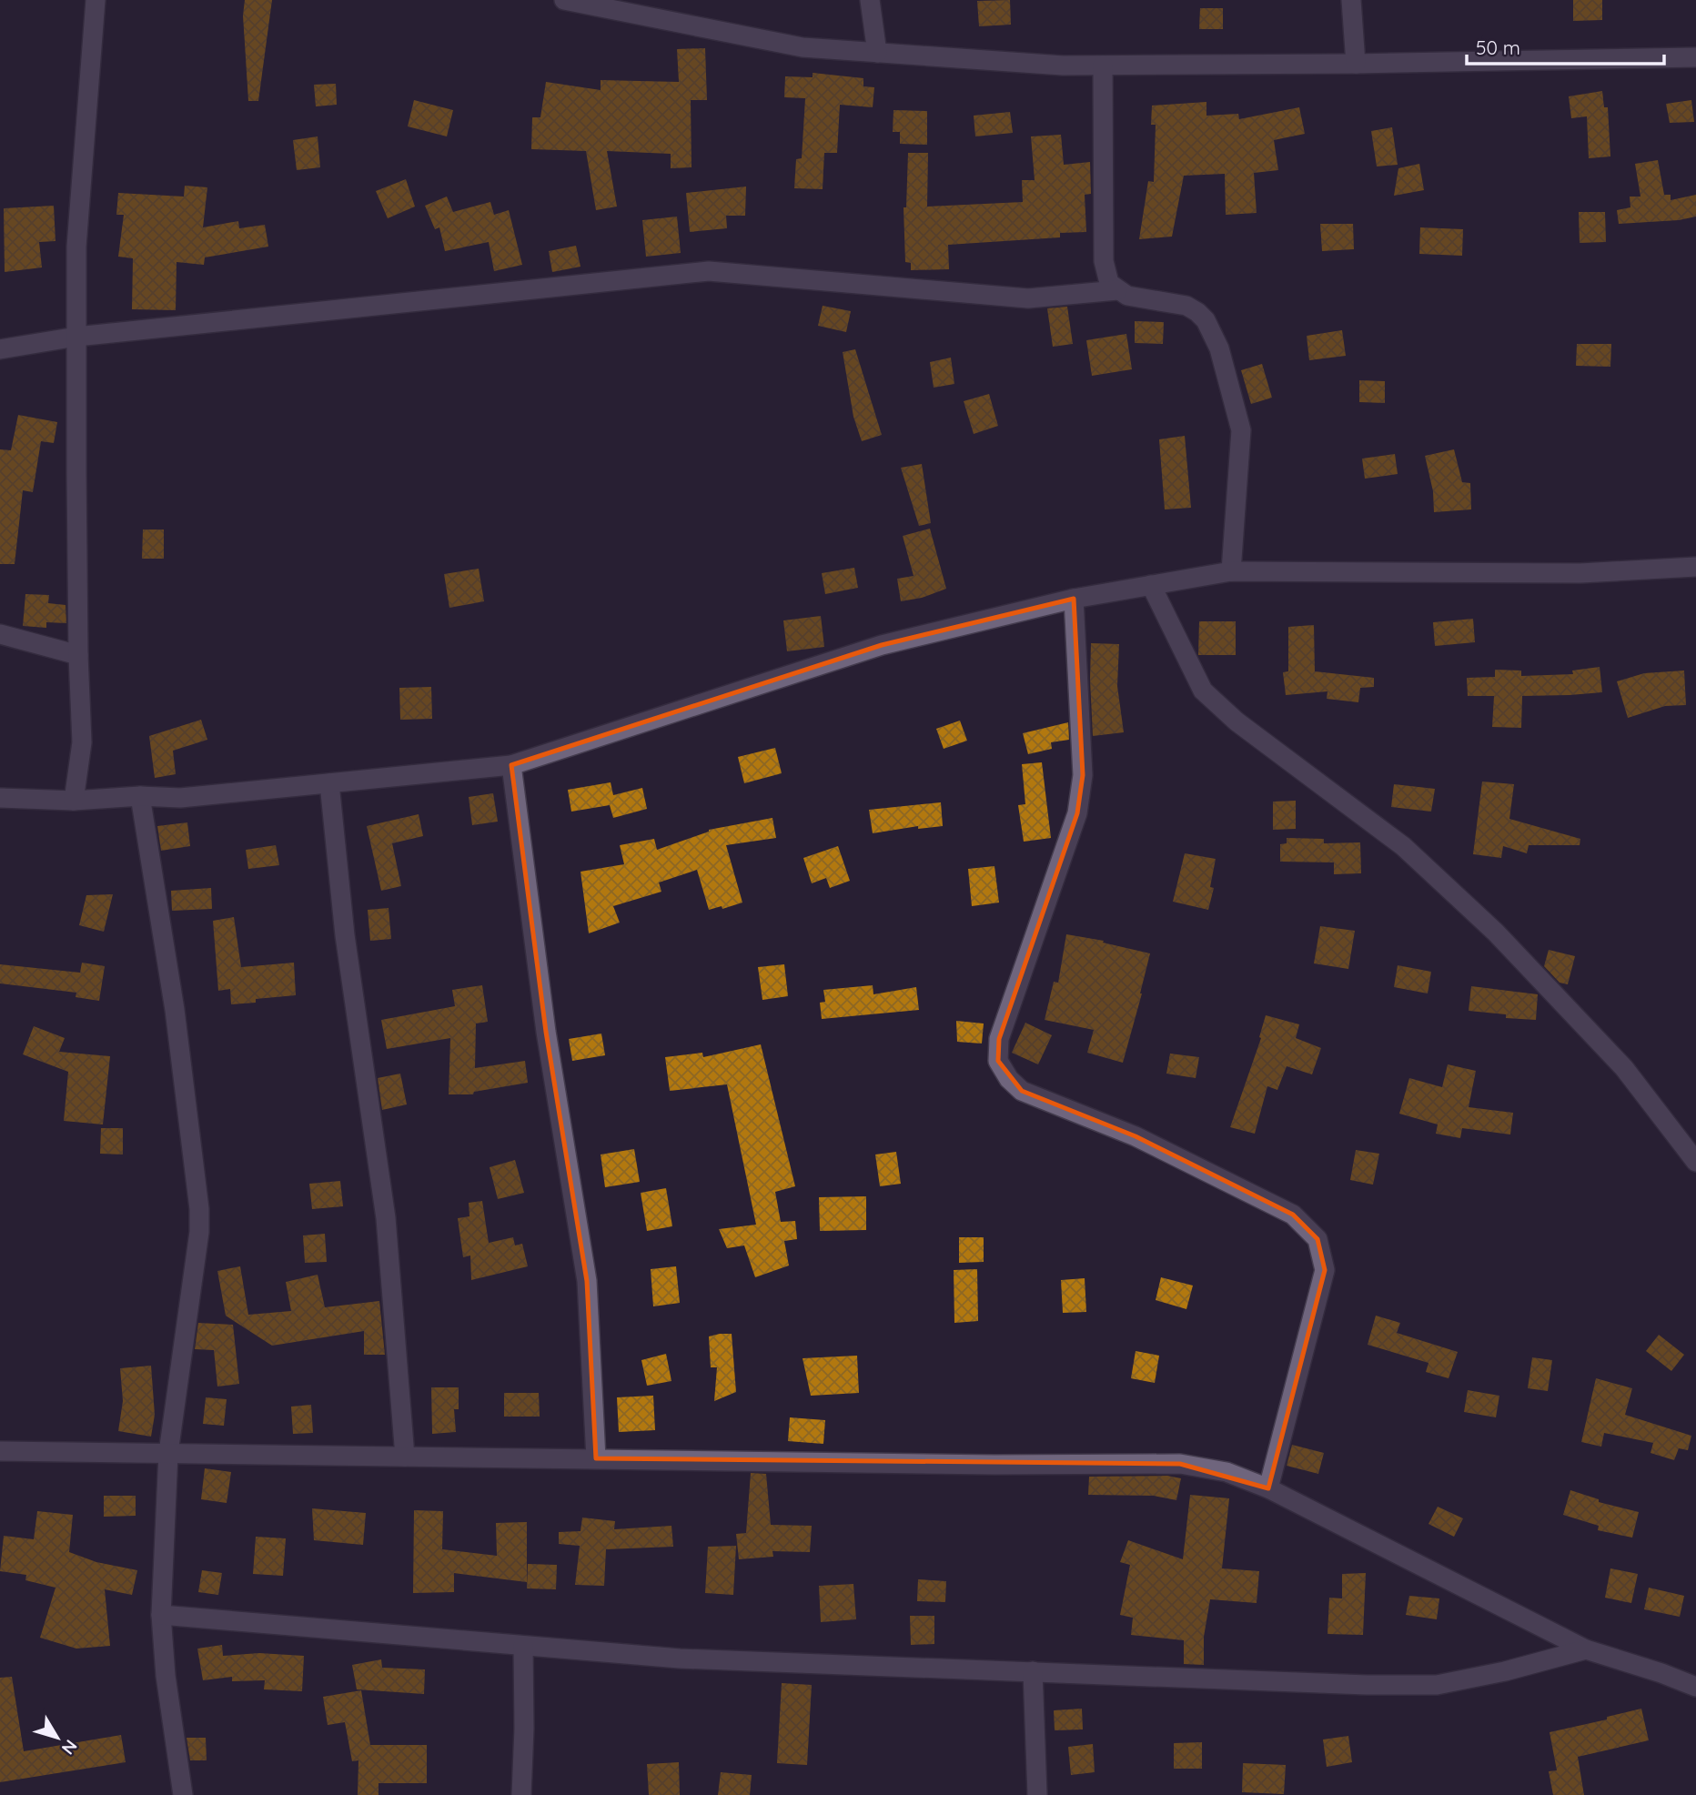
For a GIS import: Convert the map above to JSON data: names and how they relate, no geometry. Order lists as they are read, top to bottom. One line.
{"scale_bar":"50 m","north":"bottom right"}
